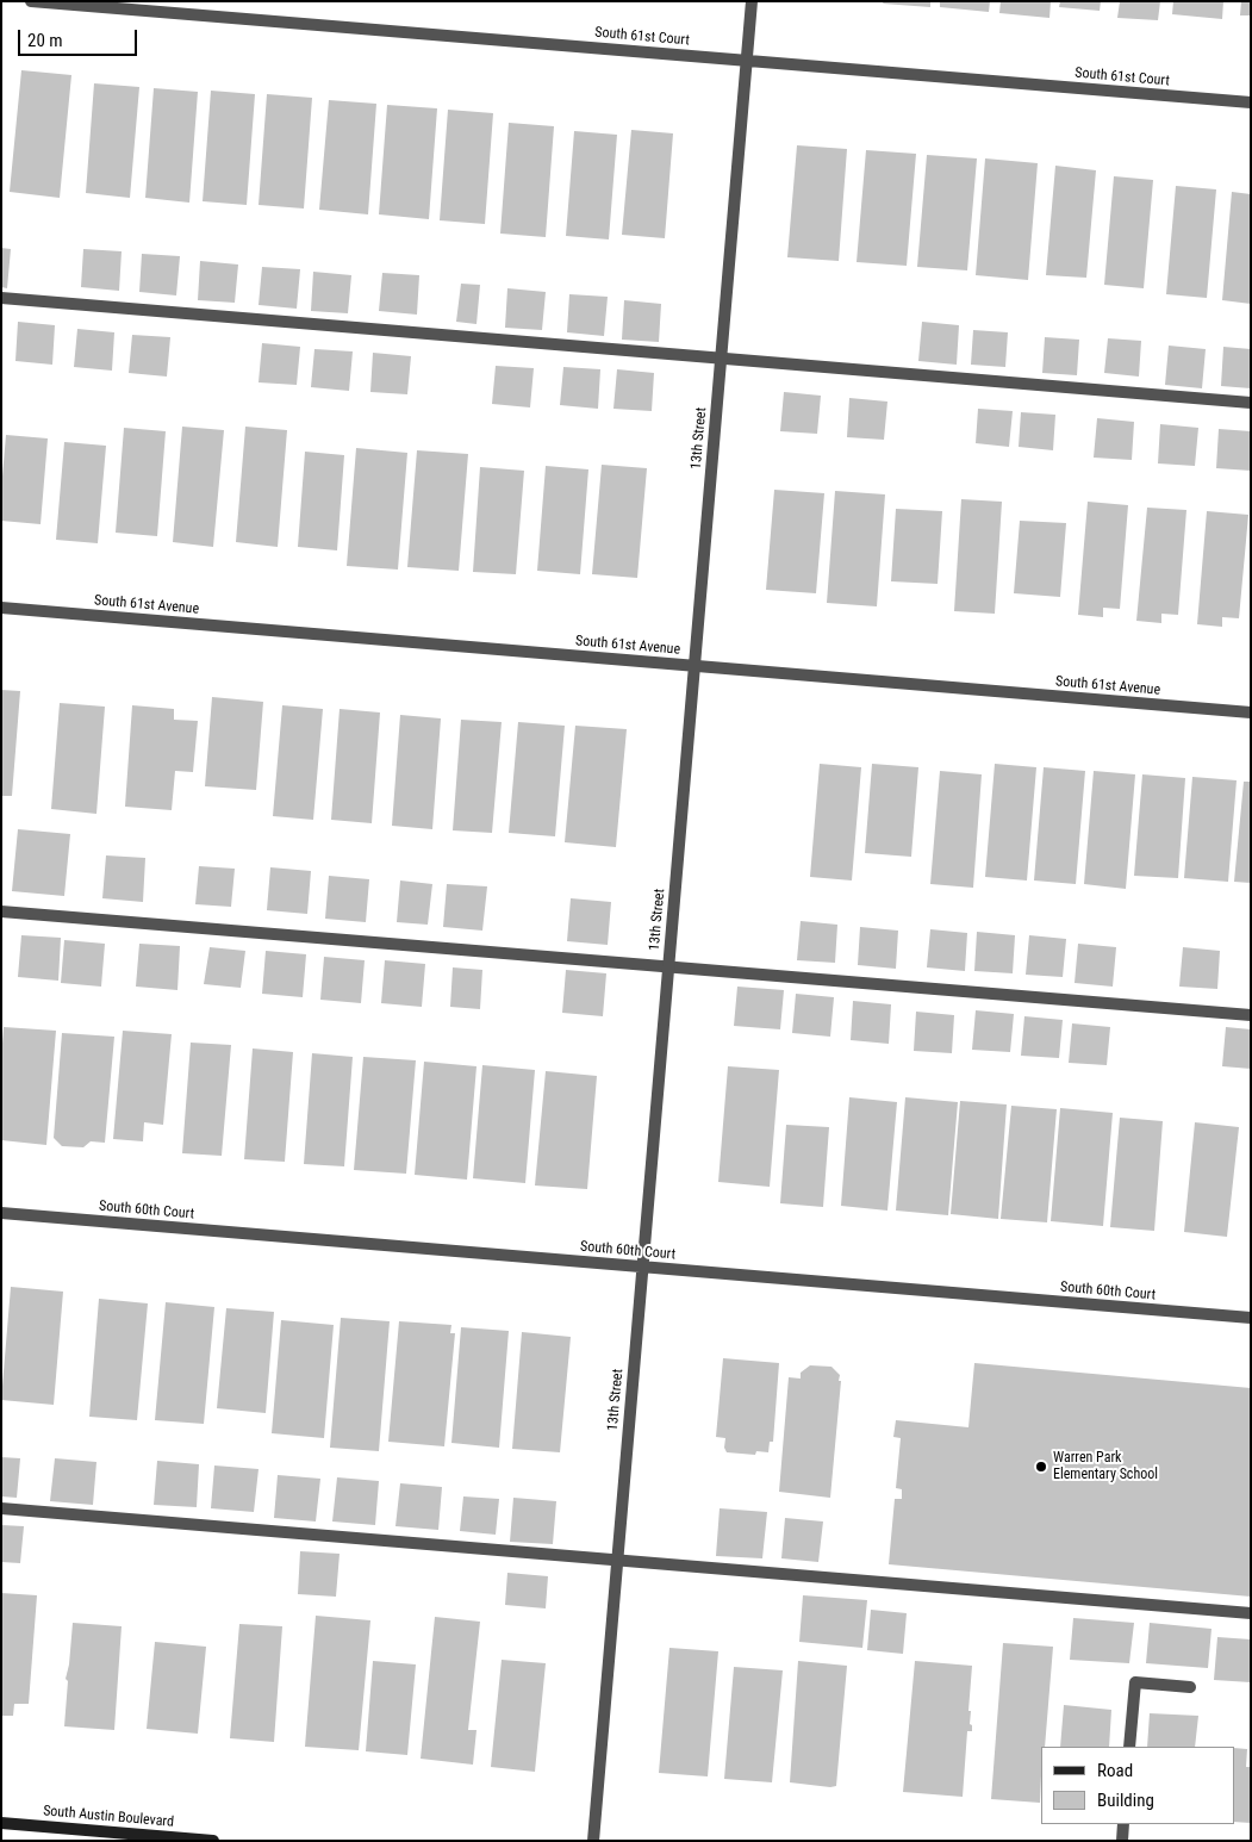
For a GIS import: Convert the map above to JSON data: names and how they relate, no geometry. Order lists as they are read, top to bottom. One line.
{"streets":{"street":["South 61st Court","13th Street","South 61st Avenue","South 60th Court","South Austin Boulevard"]},"crossings":[["South 61st Court","13th Street"],["13th Street","South 61st Avenue"],["13th Street","South 60th Court"]],"places":["Warren Park Elementary School"],"legend":["Road","Building"],"scale_bar":"20 m"}
